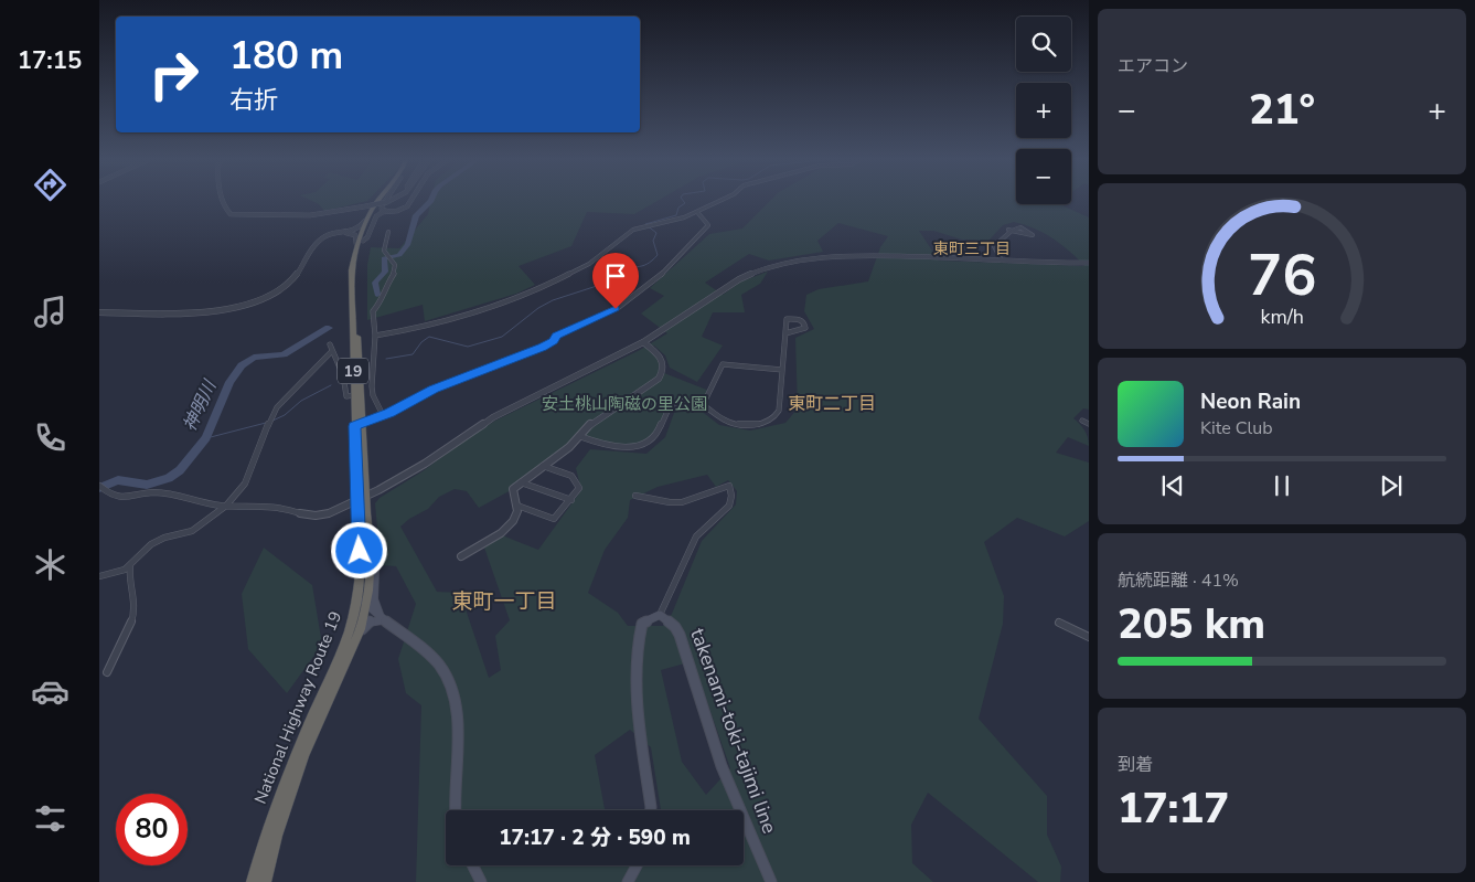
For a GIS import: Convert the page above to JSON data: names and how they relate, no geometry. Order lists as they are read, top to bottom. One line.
{"streets":{"highway":["19","National Highway Route 19"],"main road":["takenami-toki-tajimi line"]},"districts":["東町三丁目","東町二丁目","東町一丁目"],"water":["神明川"],"parks":["安土桃山陶磁の里公園"],"page":{"tabs":"17:15","tile":["エアコン",["航続距離 · 41%","205 km"],["到着","17:17"]],"map_buttons":["+","−"],"turn":["180 m","右折"],"heat":["−","21°","+"],"song":["Neon Rain","Kite Club"],"limit":"80","trip":"17:17 · 2 分 · 590 m","gauge":["76","km/h"]}}
